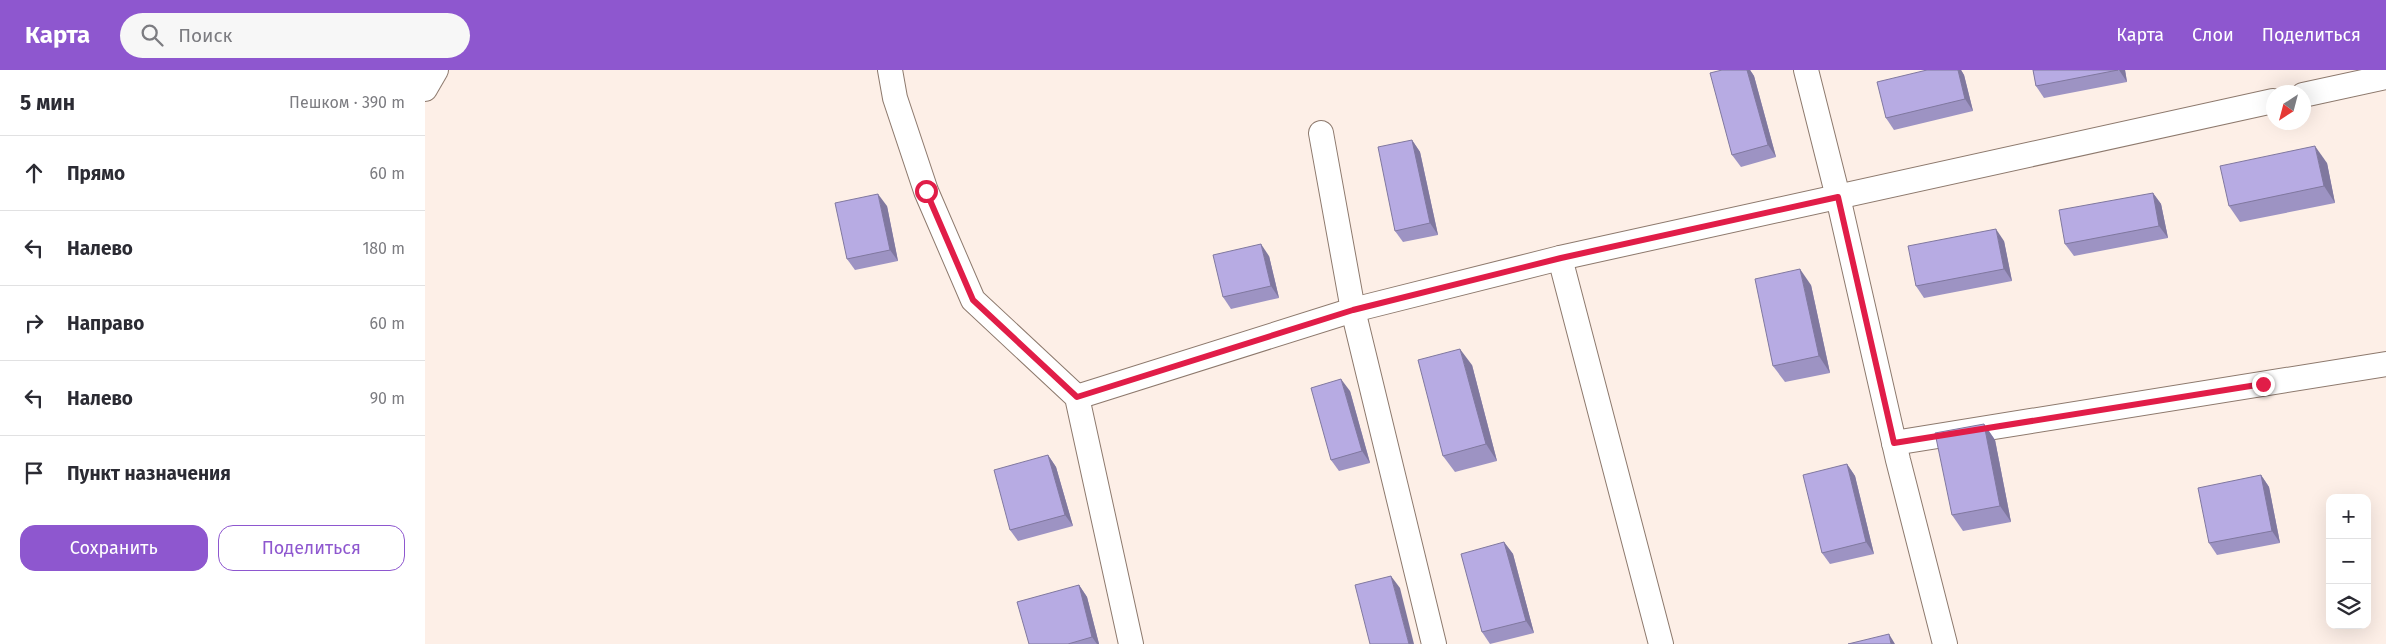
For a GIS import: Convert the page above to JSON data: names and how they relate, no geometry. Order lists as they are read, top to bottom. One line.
{"north":"bottom left","page":{"header":"Карта","search":"Поиск","nav":["Карта","Слои","Поделиться"],"heading":["5 мин","Пешком · 390 m"],"list":[["Прямо","60 m"],["Налево","180 m"],["Направо","60 m"],["Налево","90 m"],"Пункт назначения"],"map_buttons":["+","−"],"buttons":["Сохранить","Поделиться"]}}
